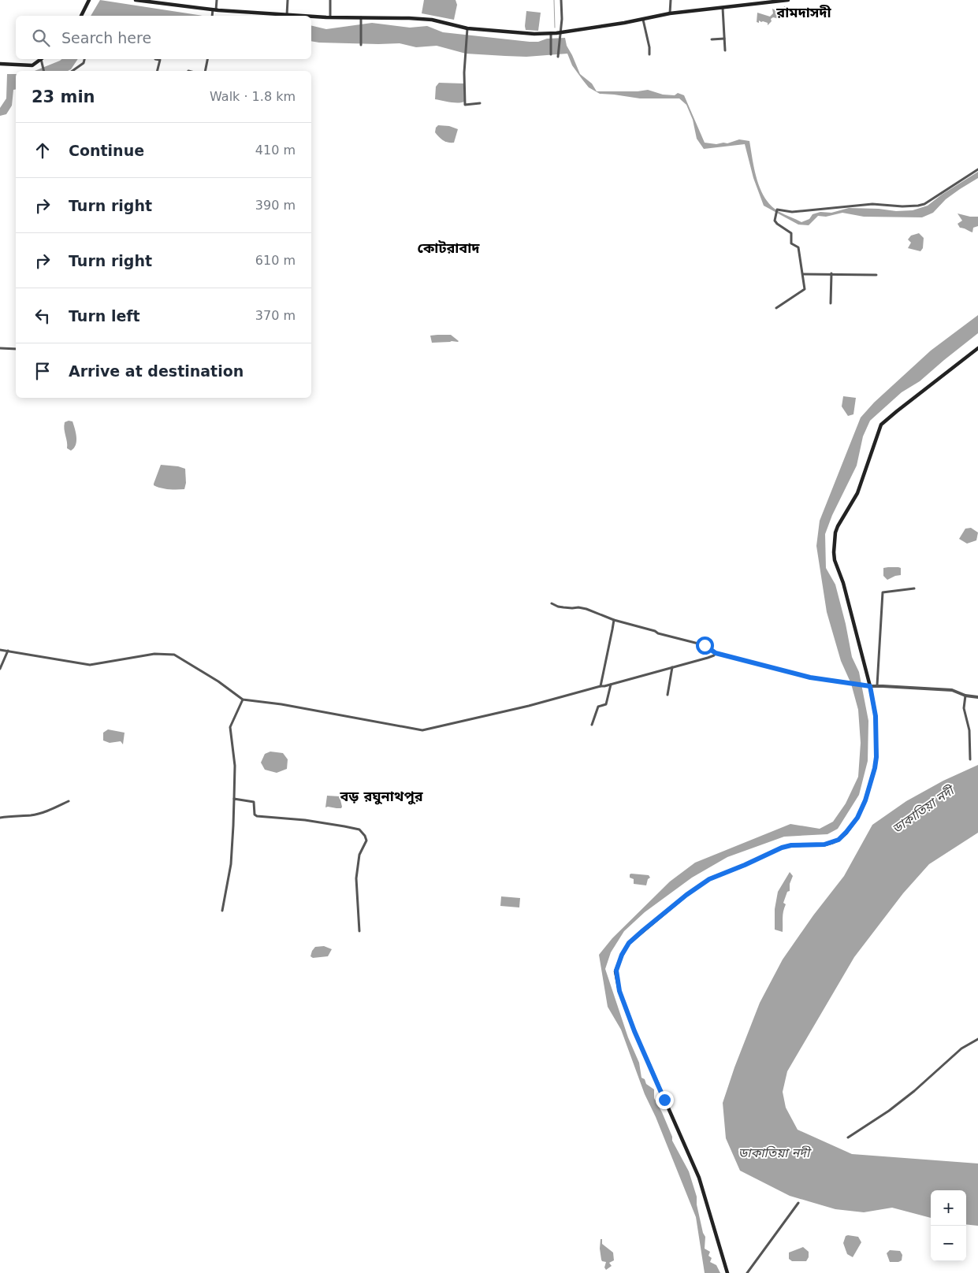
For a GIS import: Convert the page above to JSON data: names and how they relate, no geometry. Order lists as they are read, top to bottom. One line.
{"districts":["রামদাসদী","কোটরাবাদ","বড় রঘুনাথপুর"],"water":["ডাকাতিয়া নদী"],"page":{"search":"Search here","heading":["23 min","Walk · 1.8 km"],"list":[["Continue","410 m"],["Turn right","390 m"],["Turn right","610 m"],["Turn left","370 m"],"Arrive at destination"],"map_buttons":["+","−"]}}
